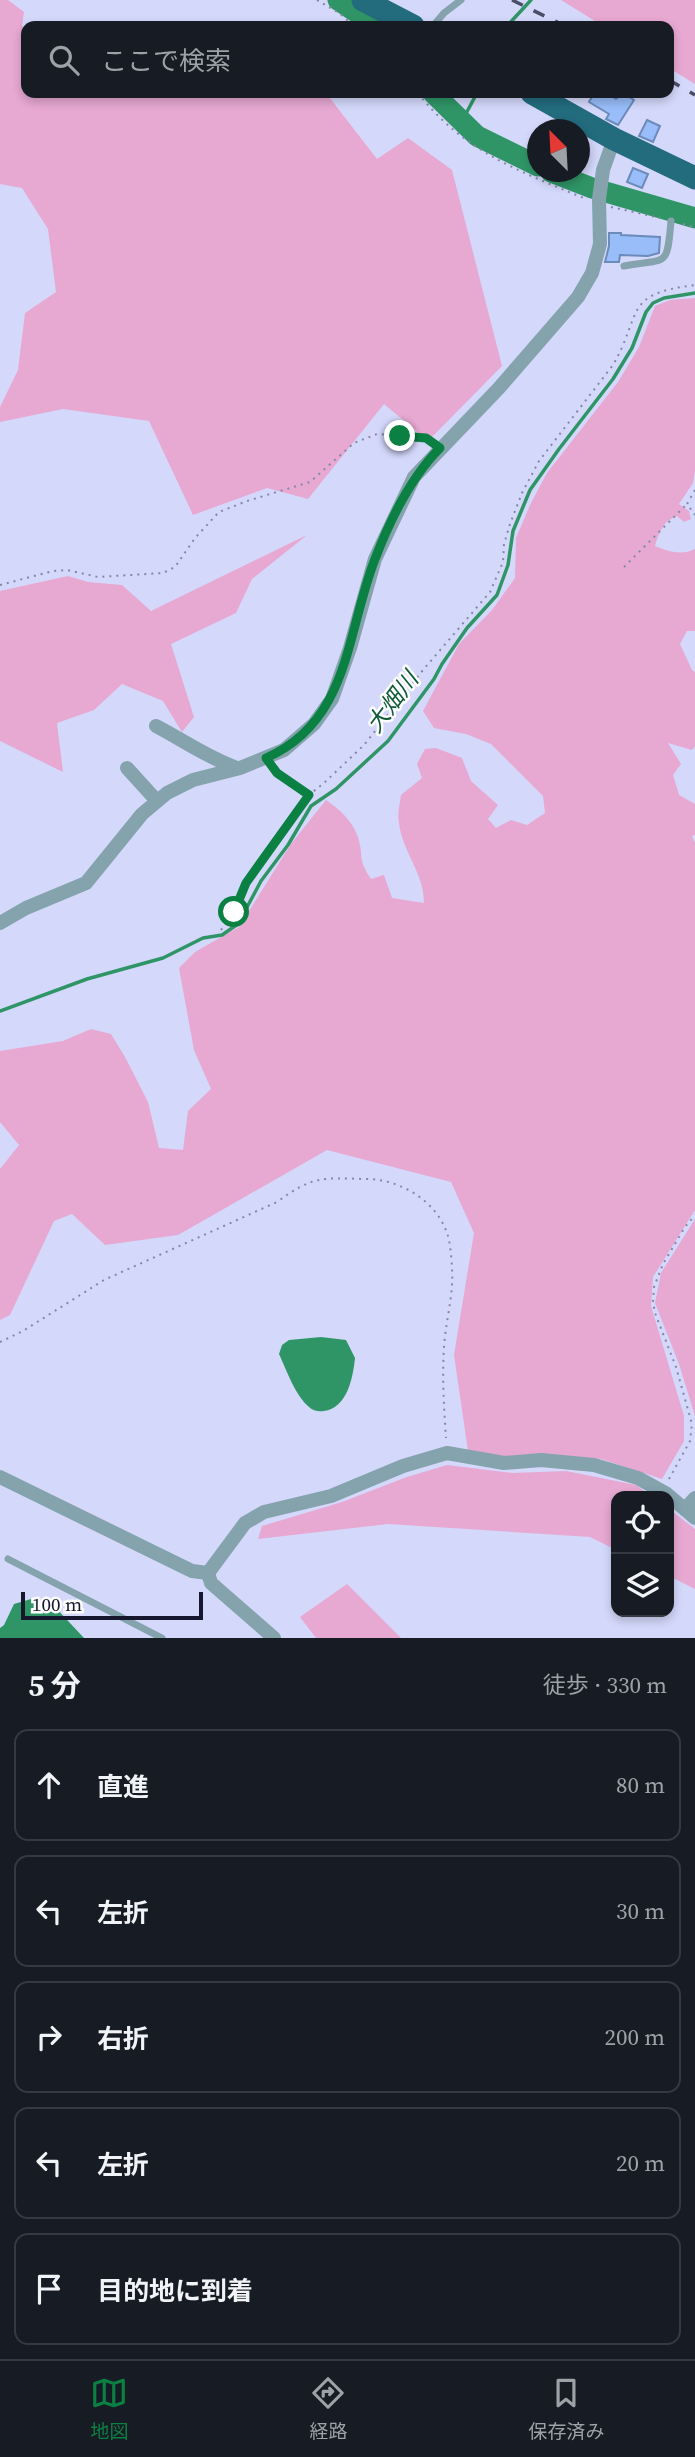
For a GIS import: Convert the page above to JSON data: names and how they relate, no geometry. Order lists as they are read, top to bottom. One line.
{"water":["大畑川"],"scale_bar":"100 m","north":"top left","page":{"search":"ここで検索","scale":"100 m","heading":["5 分","徒歩 · 330 m"],"list":[["直進","80 m"],["左折","30 m"],["右折","200 m"],["左折","20 m"],"目的地に到着"],"nav":["地図","経路","保存済み"]}}
